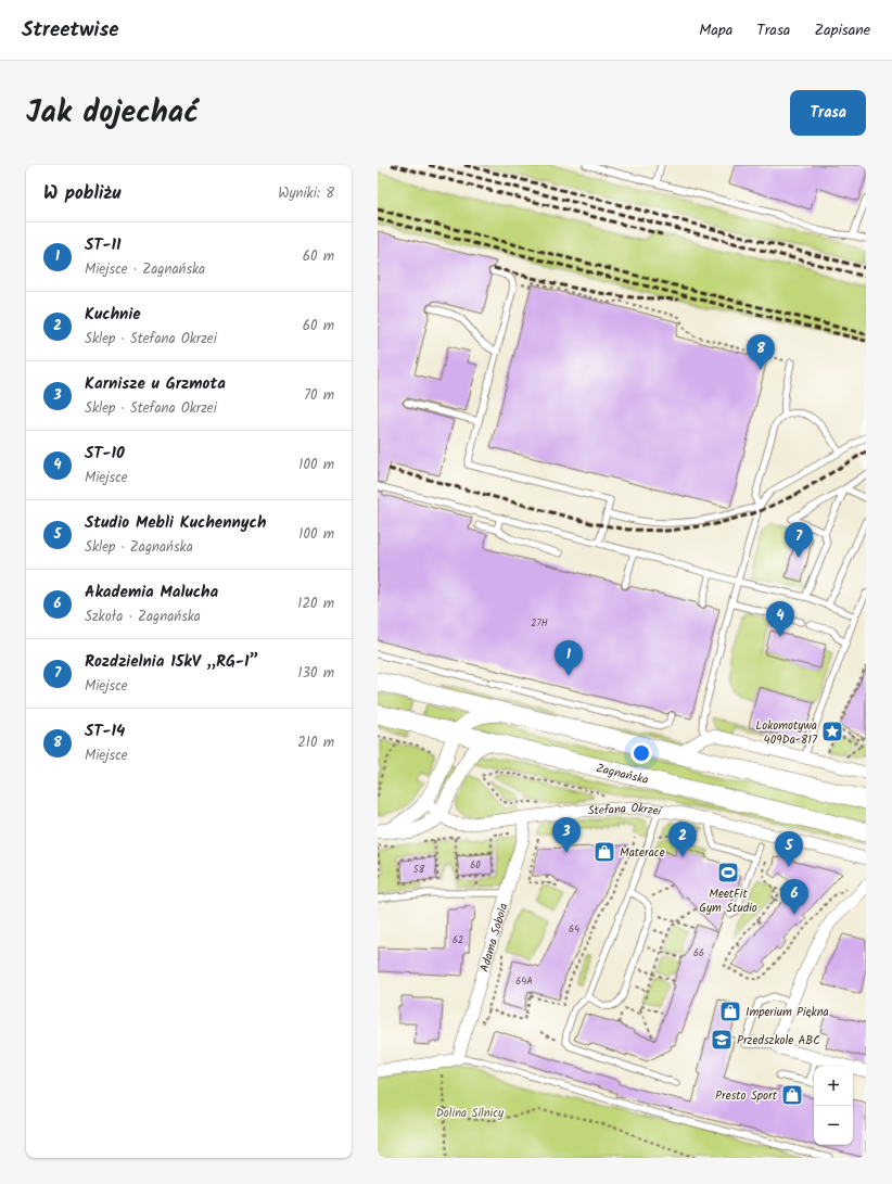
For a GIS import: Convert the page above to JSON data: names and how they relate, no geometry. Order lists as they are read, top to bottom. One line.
{"streets":{"main road":["Zagnańska"],"street":["Stefana Okrzei","Adama Sobola"]},"crossings":[["Stefana Okrzei","Adama Sobola"]],"parks":["Dolina Silnicy"],"places":{"place":["Lokomotywa 409Da-817"],"shop":["Materace","Imperium Piękna","Presto Sport"],"sports":["MeetFit Gym Studio"],"school or university":["Przedszkole ABC"]},"house_numbers":["27H","60","58","64","62","66","64A"],"page":{"header":"Streetwise","nav":["Mapa","Trasa","Zapisane"],"title":"Jak dojechać","buttons":"Trasa","heading":["W pobliżu","Wyniki: 8"],"list":[{"mark":"1","name":"ST-11","note":"Miejsce · Zagnańska","value":"60 m"},{"mark":"2","name":"Kuchnie","note":"Sklep · Stefana Okrzei","value":"60 m"},{"mark":"3","name":"Karnisze u Grzmota","note":"Sklep · Stefana Okrzei","value":"70 m"},{"mark":"4","name":"ST-10","note":"Miejsce","value":"100 m"},{"mark":"5","name":"Studio Mebli Kuchennych","note":"Sklep · Zagnańska","value":"100 m"},{"mark":"6","name":"Akademia Malucha","note":"Szkoła · Zagnańska","value":"120 m"},{"mark":"7","name":"Rozdzielnia 15kV „RG-1”","note":"Miejsce","value":"130 m"},{"mark":"8","name":"ST-14","note":"Miejsce","value":"210 m"}],"pins":["8","7","4","1","3","2","5","6"],"map_buttons":["+","−"]}}
